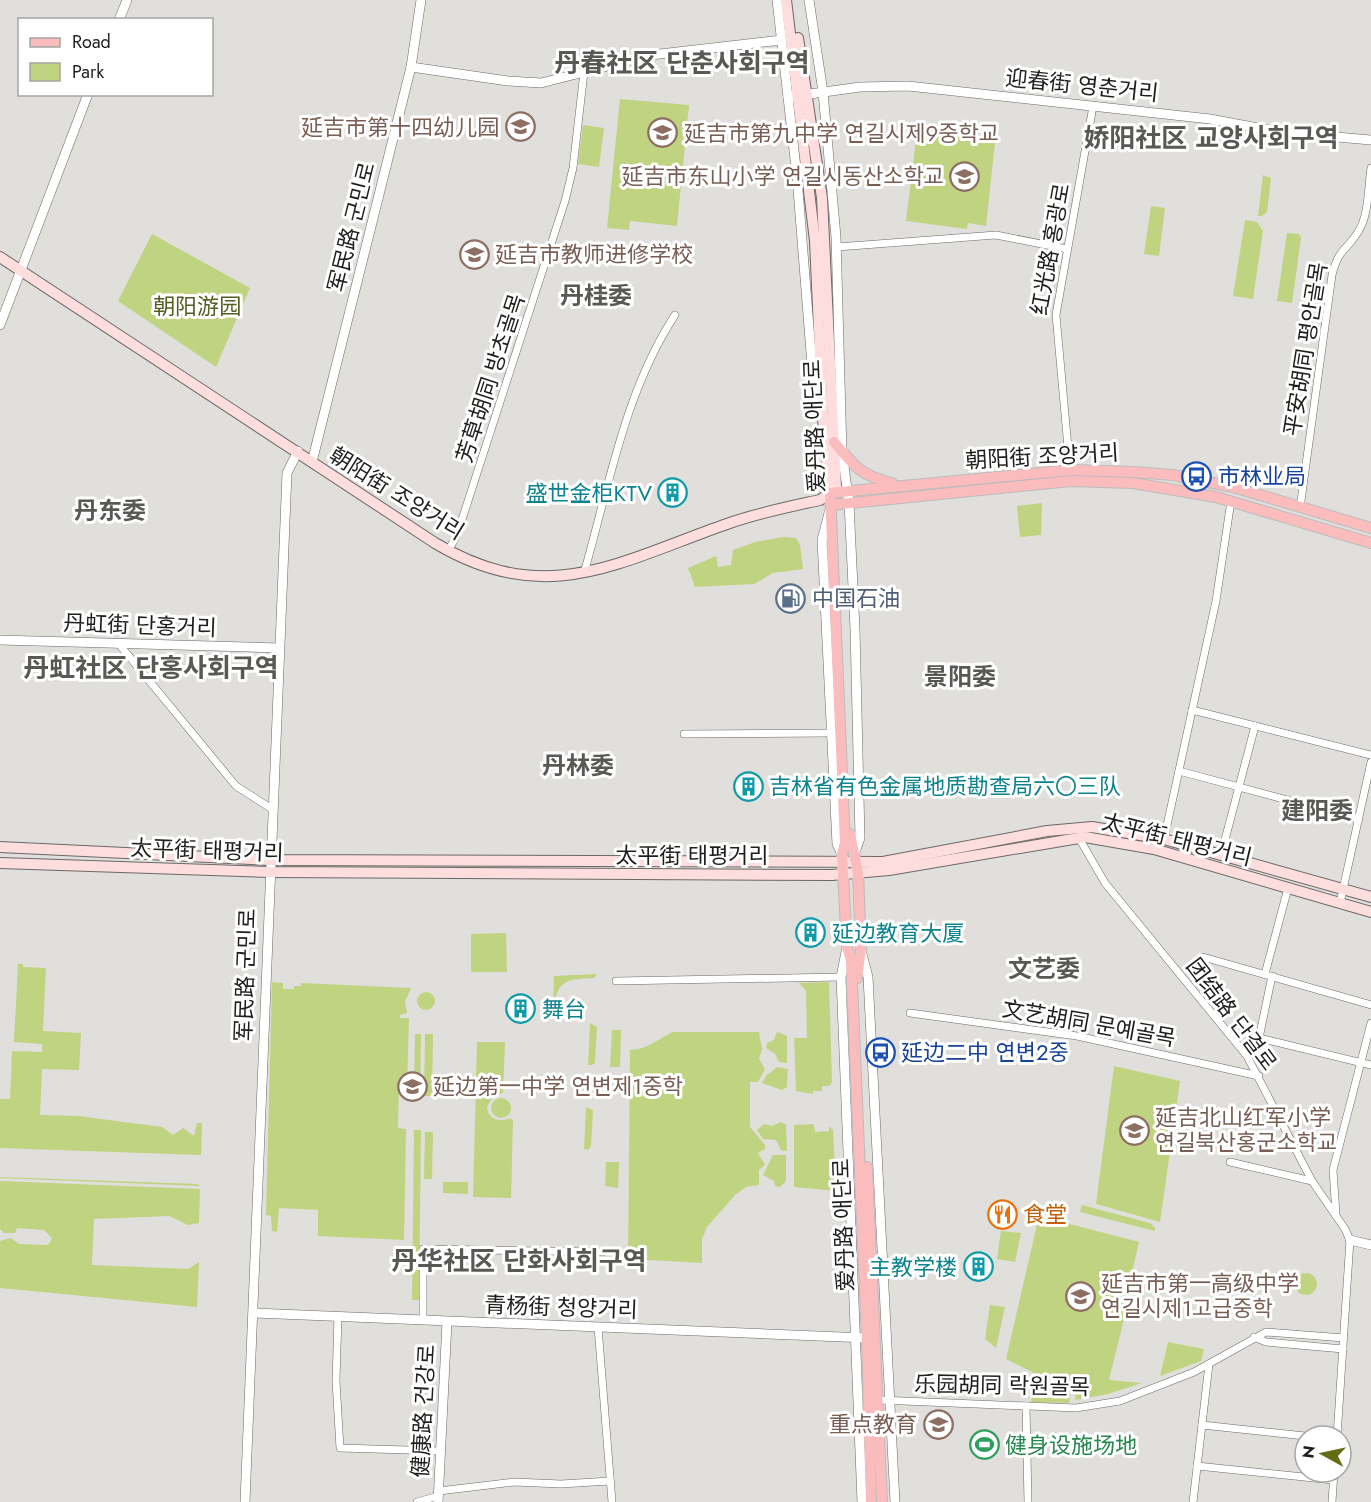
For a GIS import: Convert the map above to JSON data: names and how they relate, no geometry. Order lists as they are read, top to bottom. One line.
{"streets":{"main road":["爱丹路 애단로","朝阳街 조양거리","太平街 태평거리"],"street":["迎春街 영춘거리","军民路 군민로","红光路 홍광로","平安胡同 평안골목","芳草胡同 방초골목","丹虹街 단홍거리","团结路 단결로","文艺胡同 문예골목","青杨街 청양거리","乐园胡同 락원골목","健康路 건강로"]},"crossings":[["迎春街 영춘거리","红光路 홍광로"],["迎春街 영춘거리","爱丹路 애단로"],["军民路 군민로","朝阳街 조양거리"],["军民路 군민로","丹虹街 단홍거리"],["军民路 군민로","太平街 태평거리"],["军民路 군민로","青杨街 청양거리"],["红光路 홍광로","朝阳街 조양거리"],["平安胡同 평안골목","朝阳街 조양거리"],["芳草胡同 방초골목","朝阳街 조양거리"],["爱丹路 애단로","朝阳街 조양거리"],["爱丹路 애단로","太平街 태평거리"],["爱丹路 애단로","青杨街 청양거리"],["爱丹路 애단로","乐园胡同 락원골목"],["太平街 태평거리","团结路 단결로"],["团结路 단결로","文艺胡同 문예골목"],["青杨街 청양거리","健康路 건강로"]],"districts":["丹春社区 단춘사회구역","娇阳社区 교양사회구역","丹桂委","丹东委","丹虹社区 단홍사회구역","景阳委","丹林委","建阳委","文艺委","丹华社区 단화사회구역"],"parks":["朝阳游园"],"places":{"school or university":["延吉市第十四幼儿园","延吉市第九中学 연길시제9중학교","延吉市东山小学 연길시동산소학교","延吉市教师进修学校","延边第一中学 연변제1중학","延吉北山红军小学 연길북산홍군소학교","延吉市第一高级中学 연길시제1고급중학","重点教育"],"bus stop":["市林业局","延边二中 연변2중"],"building":["盛世金柜KTV","吉林省有色金属地质勘查局六〇三队","延边教育大厦","舞台","主教学楼"],"fuel station":["中国石油"],"restaurant":["食堂"],"sports":["健身设施场地"]},"legend":["Road","Park"],"north":"left"}
